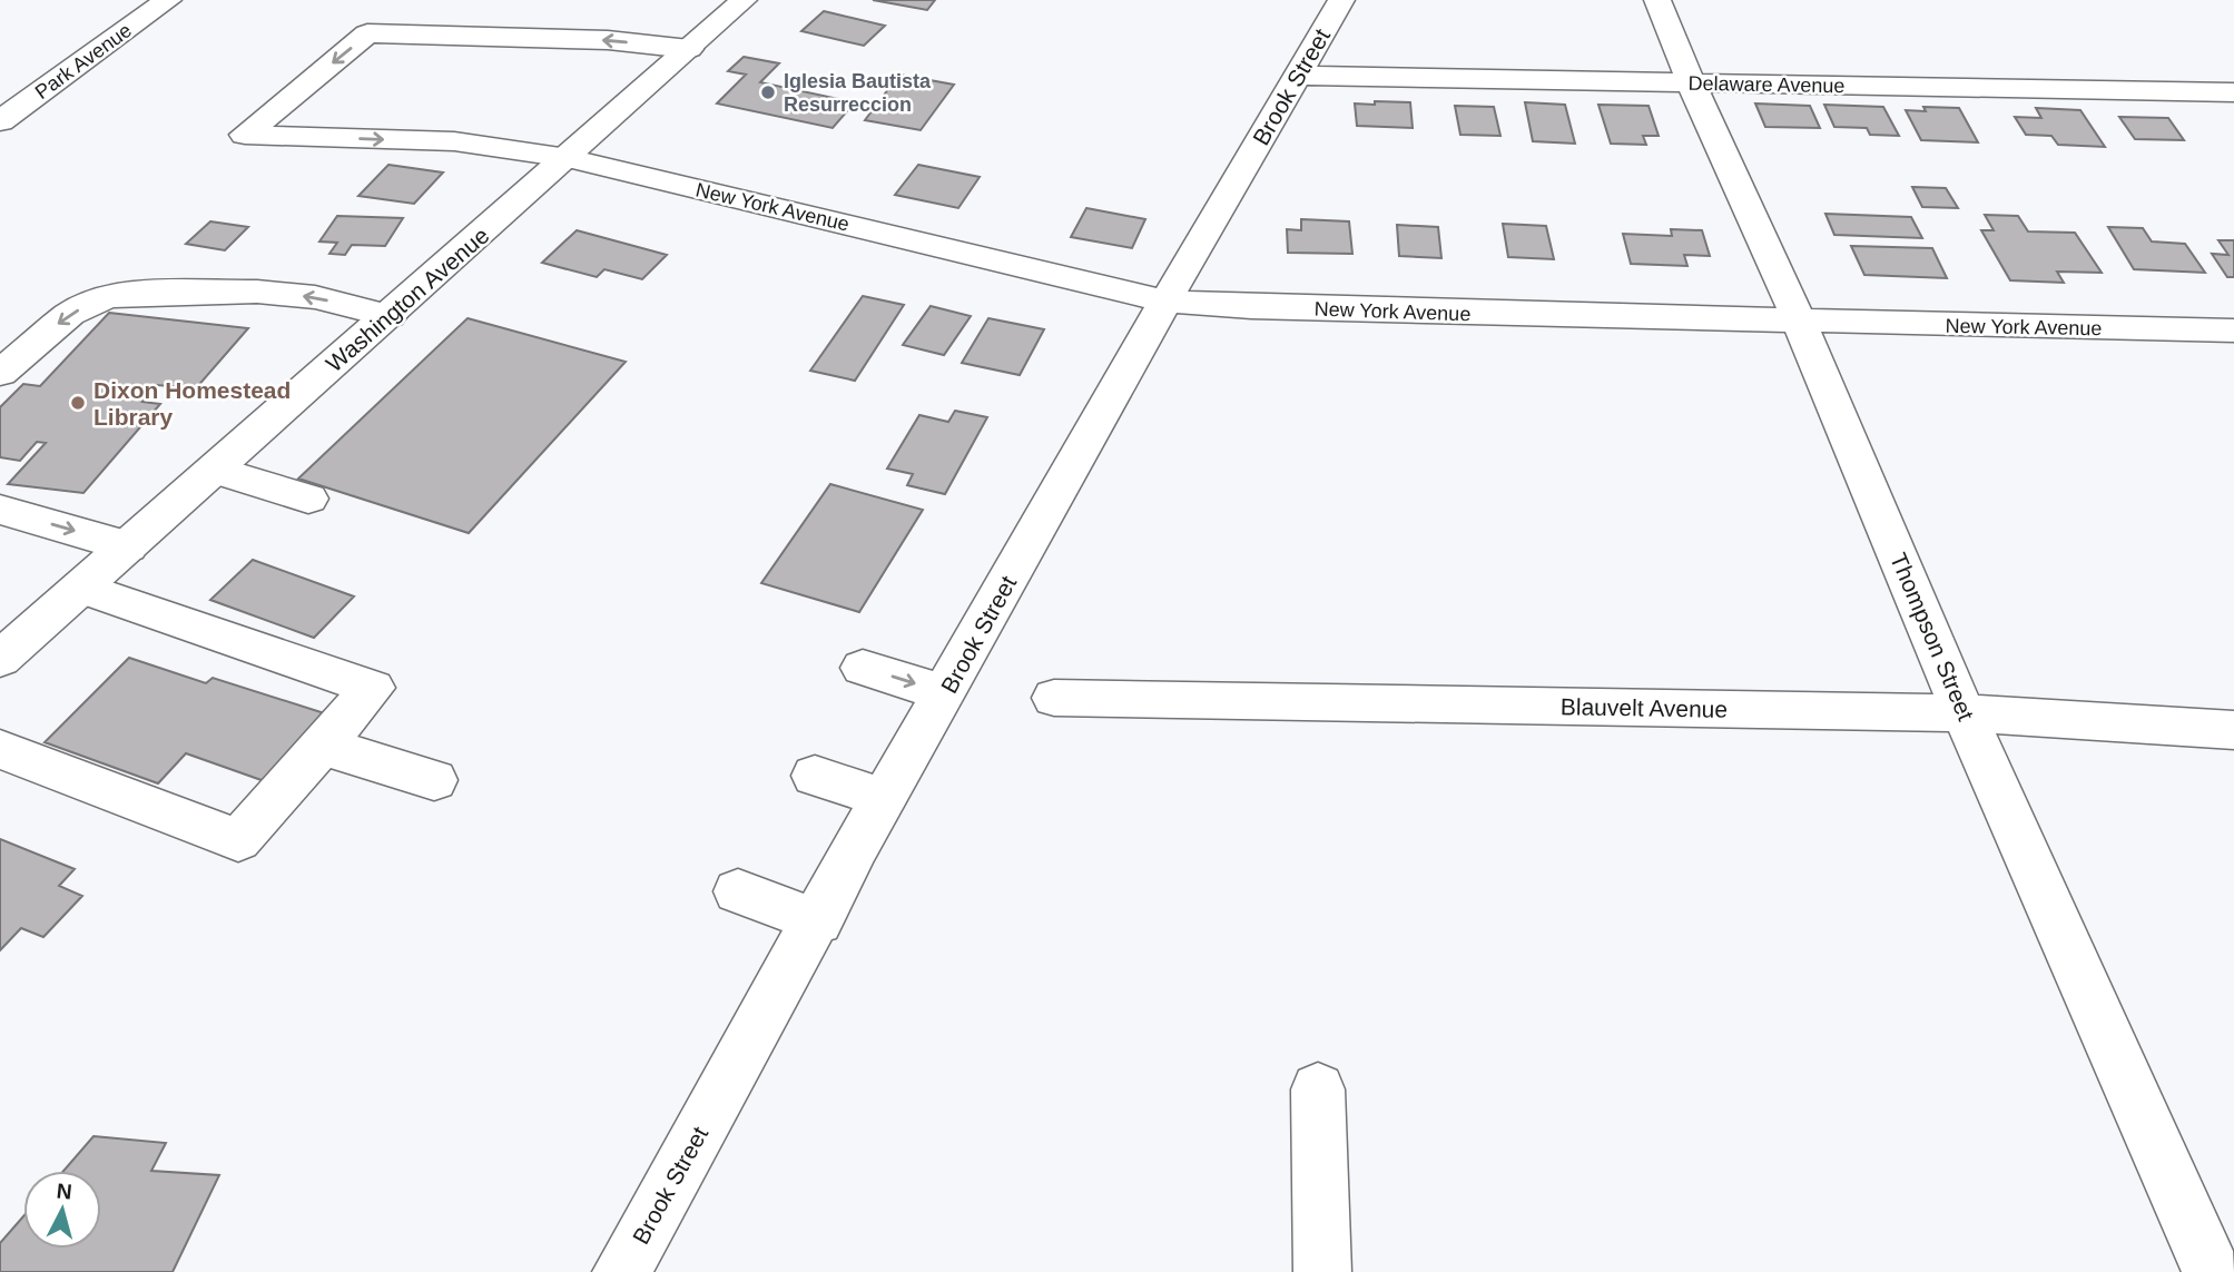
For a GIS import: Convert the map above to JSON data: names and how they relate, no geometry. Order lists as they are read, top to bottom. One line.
{"streets":{"street":["Park Avenue","Delaware Avenue","Brook Street","New York Avenue","Washington Avenue","Thompson Street","Blauvelt Avenue"]},"crossings":[["Delaware Avenue","Brook Street"],["Delaware Avenue","Thompson Street"],["Brook Street","New York Avenue"],["New York Avenue","Washington Avenue"],["New York Avenue","Thompson Street"],["Thompson Street","Blauvelt Avenue"]],"places":["Iglesia Bautista Resurreccion","Dixon Homestead Library"],"north":"top"}
